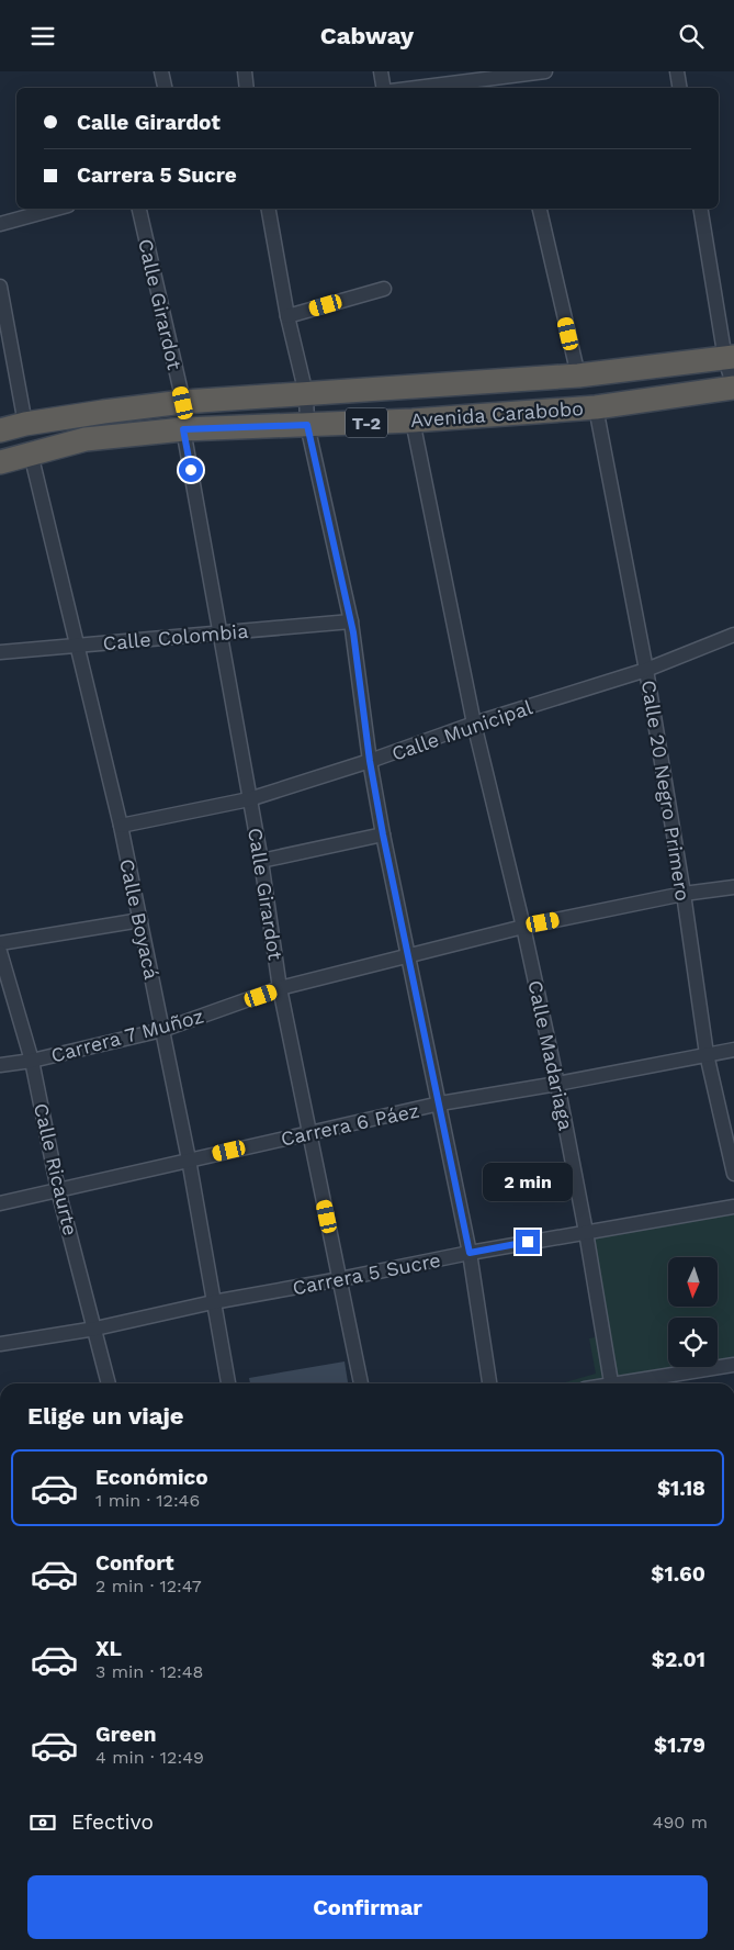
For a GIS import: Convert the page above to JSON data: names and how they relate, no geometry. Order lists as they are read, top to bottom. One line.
{"streets":{"highway":["Avenida Carabobo","T-2"],"street":["Calle Girardot","Calle Colombia","Calle Municipal","Calle 20 Negro Primero","Calle Boyacá","Carrera 7 Muñoz","Calle Madariaga","Carrera 6 Páez","Calle Ricaurte","Carrera 5 Sucre"]},"crossings":[["Calle Girardot","Avenida Carabobo"],["Calle Girardot","Calle Colombia"],["Calle Girardot","Calle Municipal"],["Calle Girardot","Carrera 7 Muñoz"],["Calle Girardot","Carrera 6 Páez"],["Calle Girardot","Carrera 5 Sucre"],["Avenida Carabobo","Calle 20 Negro Primero"],["Avenida Carabobo","Calle Boyacá"],["Avenida Carabobo","Calle Madariaga"],["Calle Colombia","Calle Boyacá"],["Calle Municipal","Calle 20 Negro Primero"],["Calle Municipal","Calle Boyacá"],["Calle Municipal","Calle Madariaga"],["Calle 20 Negro Primero","Carrera 7 Muñoz"],["Calle 20 Negro Primero","Carrera 6 Páez"],["Calle Boyacá","Carrera 7 Muñoz"],["Calle Boyacá","Carrera 6 Páez"],["Calle Boyacá","Carrera 5 Sucre"],["Carrera 7 Muñoz","Calle Madariaga"],["Carrera 7 Muñoz","Calle Ricaurte"],["Calle Madariaga","Carrera 6 Páez"],["Calle Madariaga","Carrera 5 Sucre"],["Carrera 6 Páez","Calle Ricaurte"],["Calle Ricaurte","Carrera 5 Sucre"]],"north":"bottom","page":{"header":"Cabway","banner":["Calle Girardot","Carrera 5 Sucre"],"bubble":"2 min","heading":"Elige un viaje","list":[{"name":"Económico","note":"1 min · 12:46","value":"$1.18"},{"name":"Confort","note":"2 min · 12:47","value":"$1.60"},{"name":"XL","note":"3 min · 12:48","value":"$2.01"},{"name":"Green","note":"4 min · 12:49","value":"$1.79"}],"pay":["Efectivo","490 m"],"buttons":"Confirmar"}}
